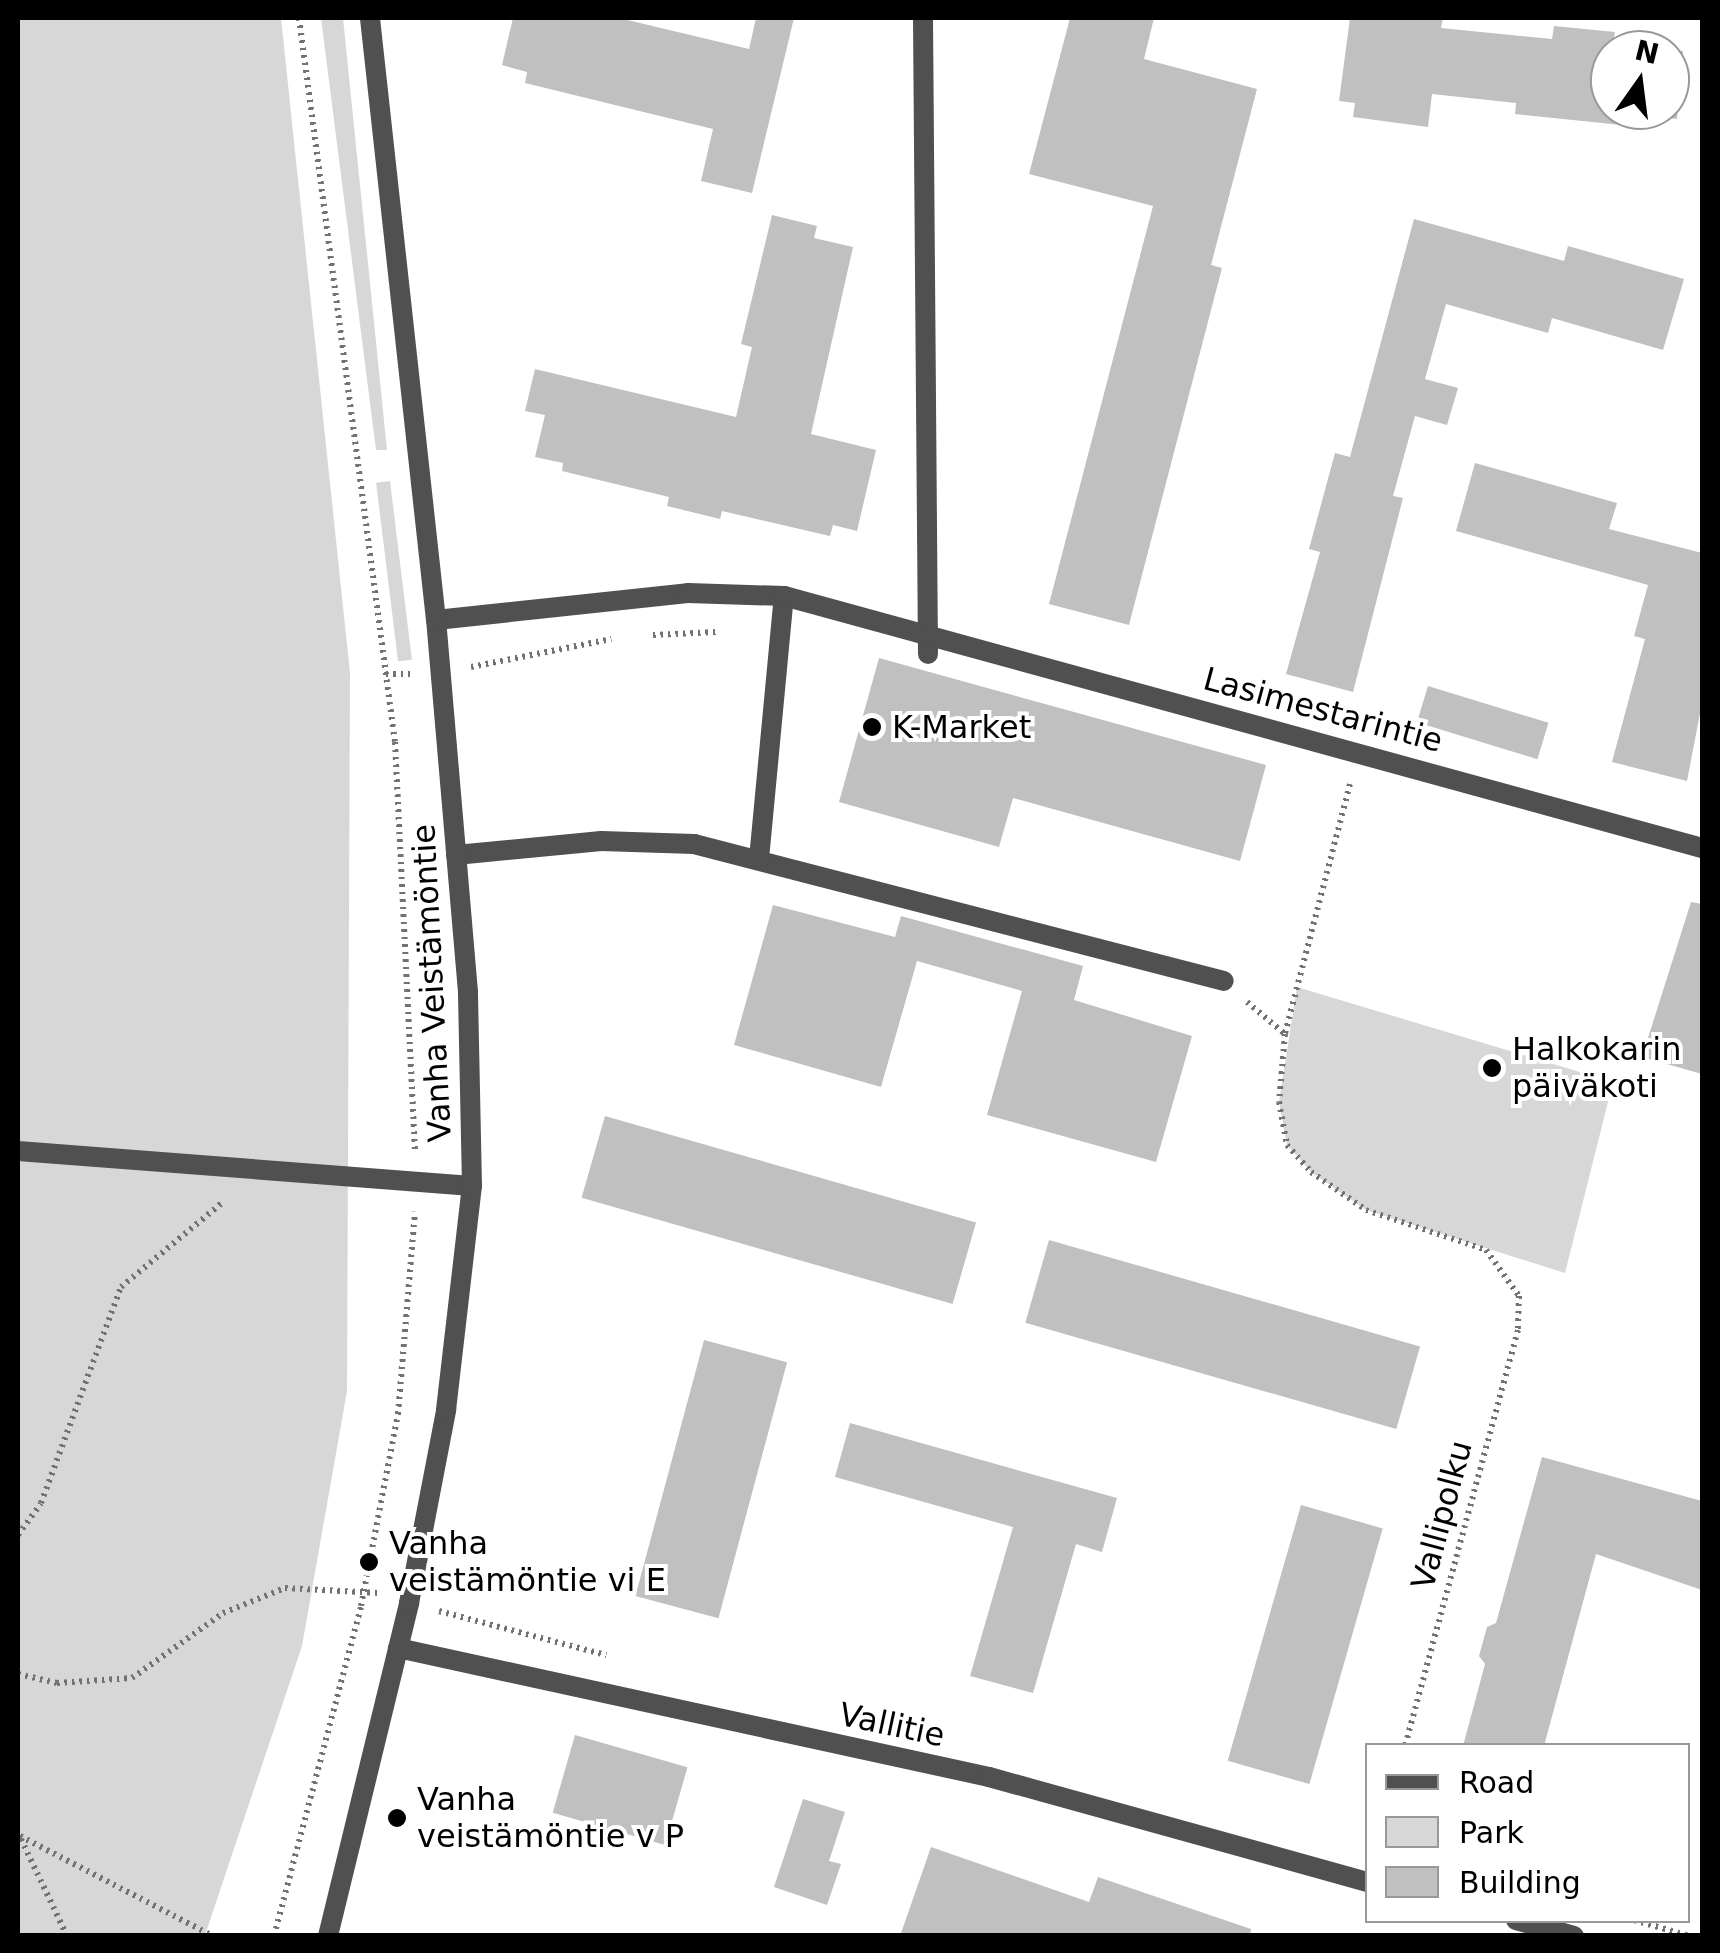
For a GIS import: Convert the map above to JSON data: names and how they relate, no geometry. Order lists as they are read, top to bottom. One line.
{"streets":{"street":["Lasimestarintie","Vanha Veistämöntie","Vallitie"],"path":["Vallipolku"]},"crossings":[["Lasimestarintie","Vanha Veistämöntie"],["Vanha Veistämöntie","Vallitie"]],"places":["K-Market","Halkokarin päiväkoti","Vanha veistämöntie vi E","Vanha veistämöntie v P"],"legend":["Road","Park","Building"],"north":"top"}
